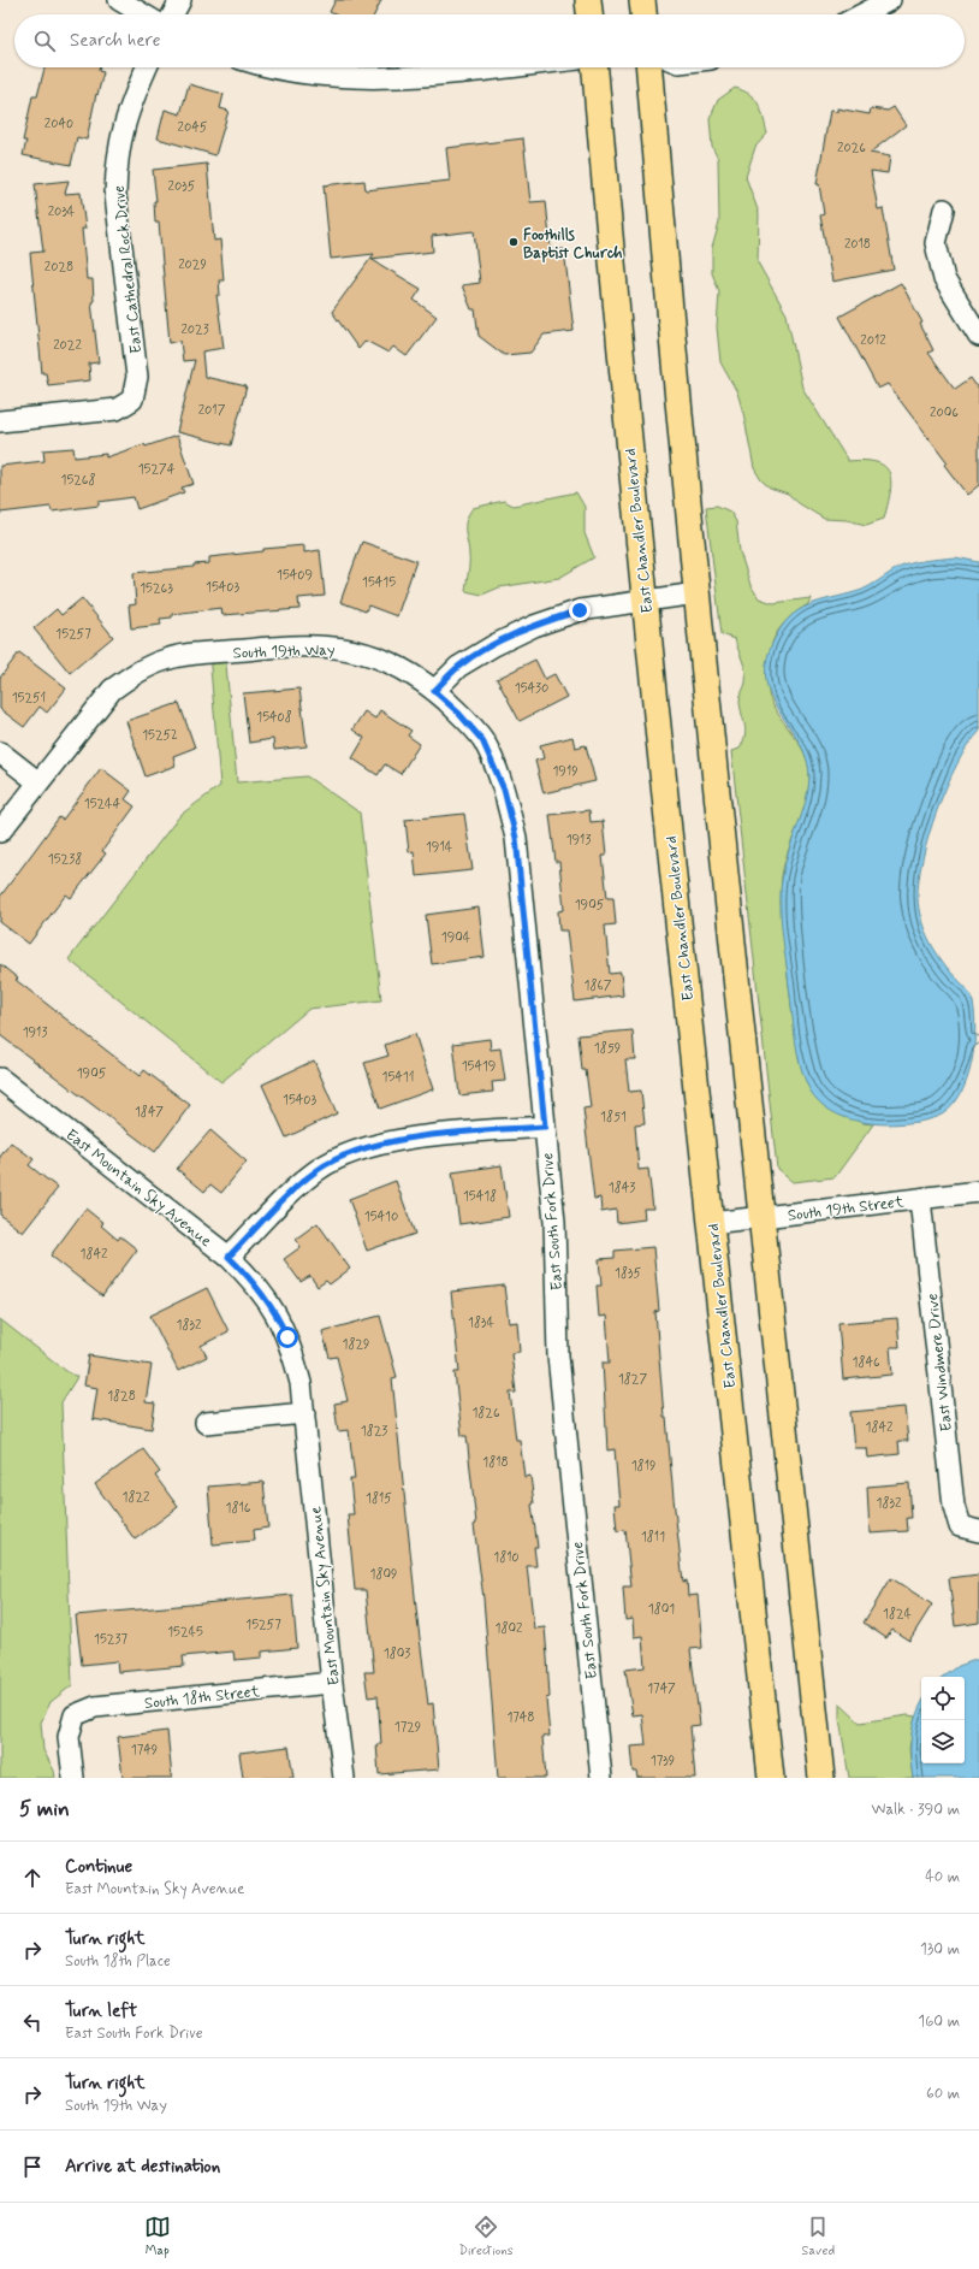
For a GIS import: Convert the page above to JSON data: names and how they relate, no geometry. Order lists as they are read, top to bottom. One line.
{"streets":{"main road":["East Chandler Boulevard"],"street":["East Cathedral Rock Drive","South 19th Way","East Mountain Sky Avenue","South 19th Street","East South Fork Drive","East Windmere Drive","South 18th Street"]},"crossings":[["East Chandler Boulevard","South 19th Street"],["South 19th Way","East South Fork Drive"],["East Mountain Sky Avenue","South 18th Street"],["South 19th Street","East Windmere Drive"]],"places":["Foothills Baptist Church"],"house_numbers":["2040","2045","2026","2035","2034","2018","2029","2028","2023","2012","2022","2017","2006","15274","15268","15409","15415","15403","15263","15257","15430","15251","15408","15252","1919","15244","1913","1914","15238","1905","1904","1867","1913","1859","15419","1905","15411","15403","1847","1851","1843","15418","15410","1842","1835","1834","1832","1829","1846","1827","1828","1826","1842","1823","1818","1819","1822","1815","1832","1816","1811","1810","1809","1801","1824","15257","1802","15245","15237","1803","1747","1748","1729","1749","1739"],"page":{"search":"Search here","heading":["5 min","Walk · 390 m"],"list":[["Continue","East Mountain Sky Avenue","40 m"],["Turn right","South 18th Place","130 m"],["Turn left","East South Fork Drive","160 m"],["Turn right","South 19th Way","60 m"],"Arrive at destination"],"nav":["Map","Directions","Saved"]}}
